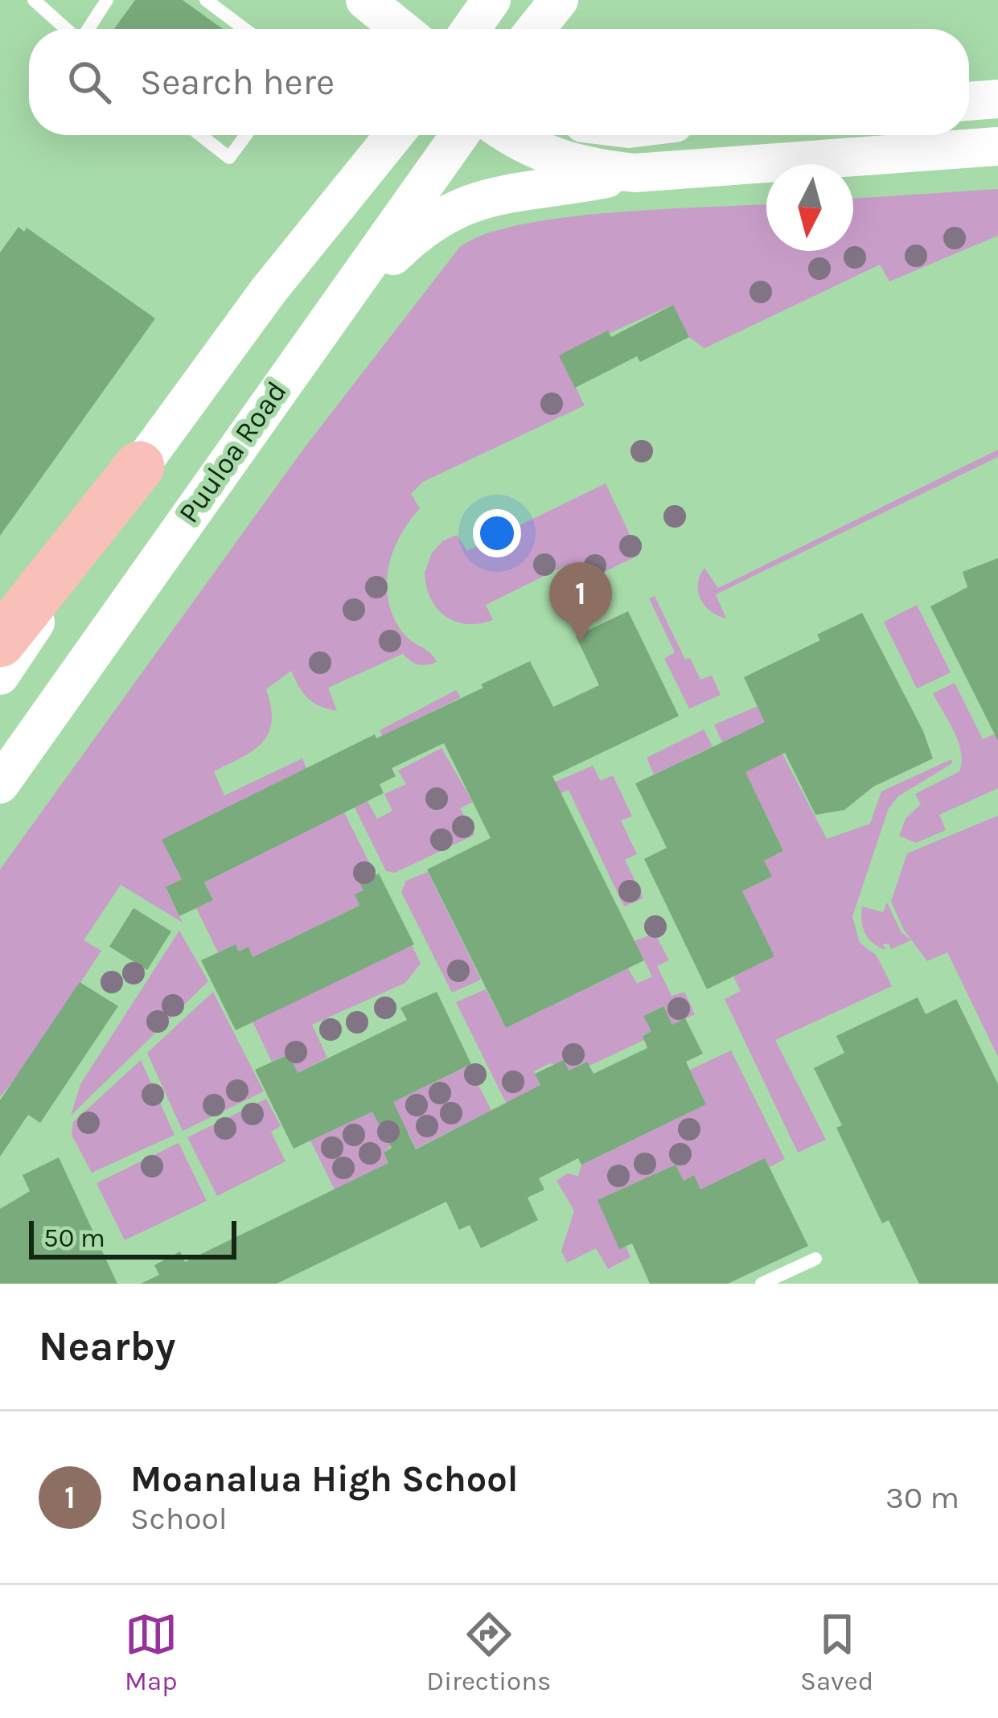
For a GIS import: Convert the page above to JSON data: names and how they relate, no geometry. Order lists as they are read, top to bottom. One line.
{"streets":{"main road":["Puuloa Road"]},"scale_bar":"50 m","north":"bottom","page":{"search":"Search here","pins":"1","scale":"50 m","heading":"Nearby","list":[{"mark":"1","name":"Moanalua High School","note":"School","value":"30 m"}],"nav":["Map","Directions","Saved"]}}
